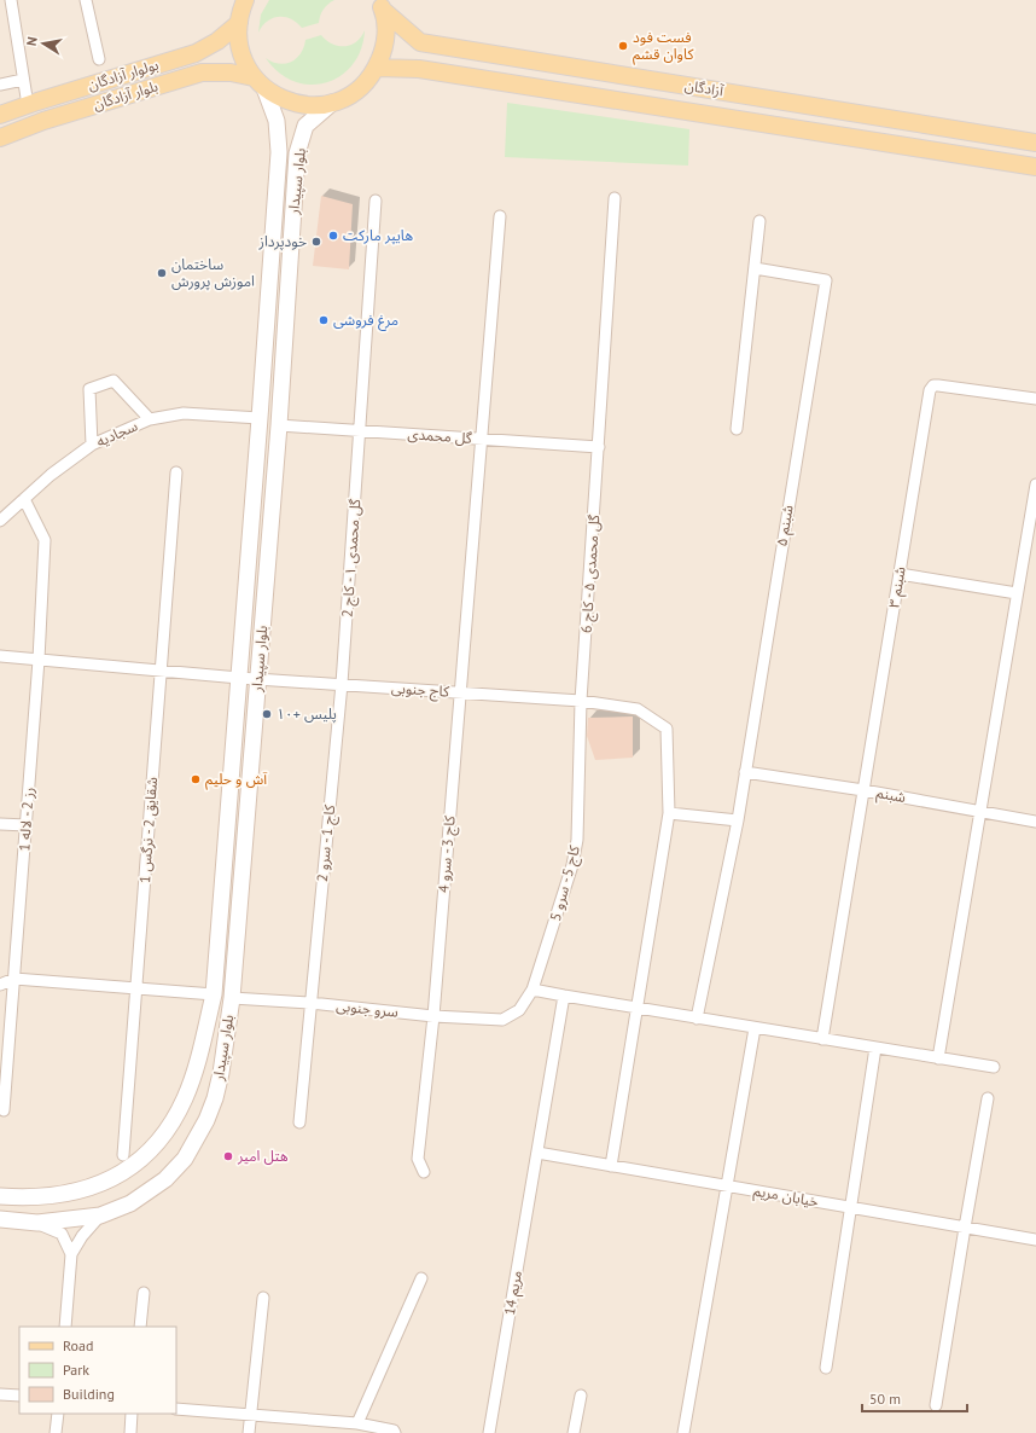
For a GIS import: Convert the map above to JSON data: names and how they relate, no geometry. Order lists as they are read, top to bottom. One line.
{"streets":{"main road":["بولوار آزادگان","آزادگان","بلوار آزادگان"],"street":["بلوار سپیدار","سجادیه","گل محمدی","شبنم ۵","گل محمدی ۱ - کاج 2","گل محمدی ۵ - کاج 6","شبنم ۳","کاج جنوبی","شبنم","رز 2 - لاله 1","شقایق 2 - نرگس 1","کاج 1 - سرو 2","کاج 3 - سرو 4","کاج 5 - سرو 5","سرو جنوبی","خیابان مریم","مریم 14"]},"crossings":[["بلوار آزادگان","بلوار سپیدار"],["بلوار سپیدار","سجادیه"],["بلوار سپیدار","گل محمدی"],["بلوار سپیدار","کاج جنوبی"],["بلوار سپیدار","سرو جنوبی"],["سجادیه","رز 2 - لاله 1"],["گل محمدی","گل محمدی ۱ - کاج 2"],["گل محمدی","گل محمدی ۵ - کاج 6"],["گل محمدی","کاج 3 - سرو 4"],["شبنم ۵","شبنم"],["گل محمدی ۱ - کاج 2","کاج جنوبی"],["گل محمدی ۱ - کاج 2","کاج 1 - سرو 2"],["گل محمدی ۵ - کاج 6","کاج جنوبی"],["گل محمدی ۵ - کاج 6","کاج 5 - سرو 5"],["شبنم ۳","شبنم"],["کاج جنوبی","رز 2 - لاله 1"],["کاج جنوبی","شقایق 2 - نرگس 1"],["کاج جنوبی","کاج 1 - سرو 2"],["کاج جنوبی","کاج 3 - سرو 4"],["کاج جنوبی","کاج 5 - سرو 5"],["کاج 1 - سرو 2","سرو جنوبی"],["کاج 3 - سرو 4","سرو جنوبی"],["کاج 5 - سرو 5","سرو جنوبی"],["خیابان مریم","مریم 14"]],"places":["فست فود كاوان قشم","هایپر مارکت","خودپرداز","ساختمان اموزش پرورش","مرغ فروشی","پلیس +۱۰","آش و حلیم","هتل امیر"],"legend":["Road","Park","Building"],"scale_bar":"50 m","north":"left"}
